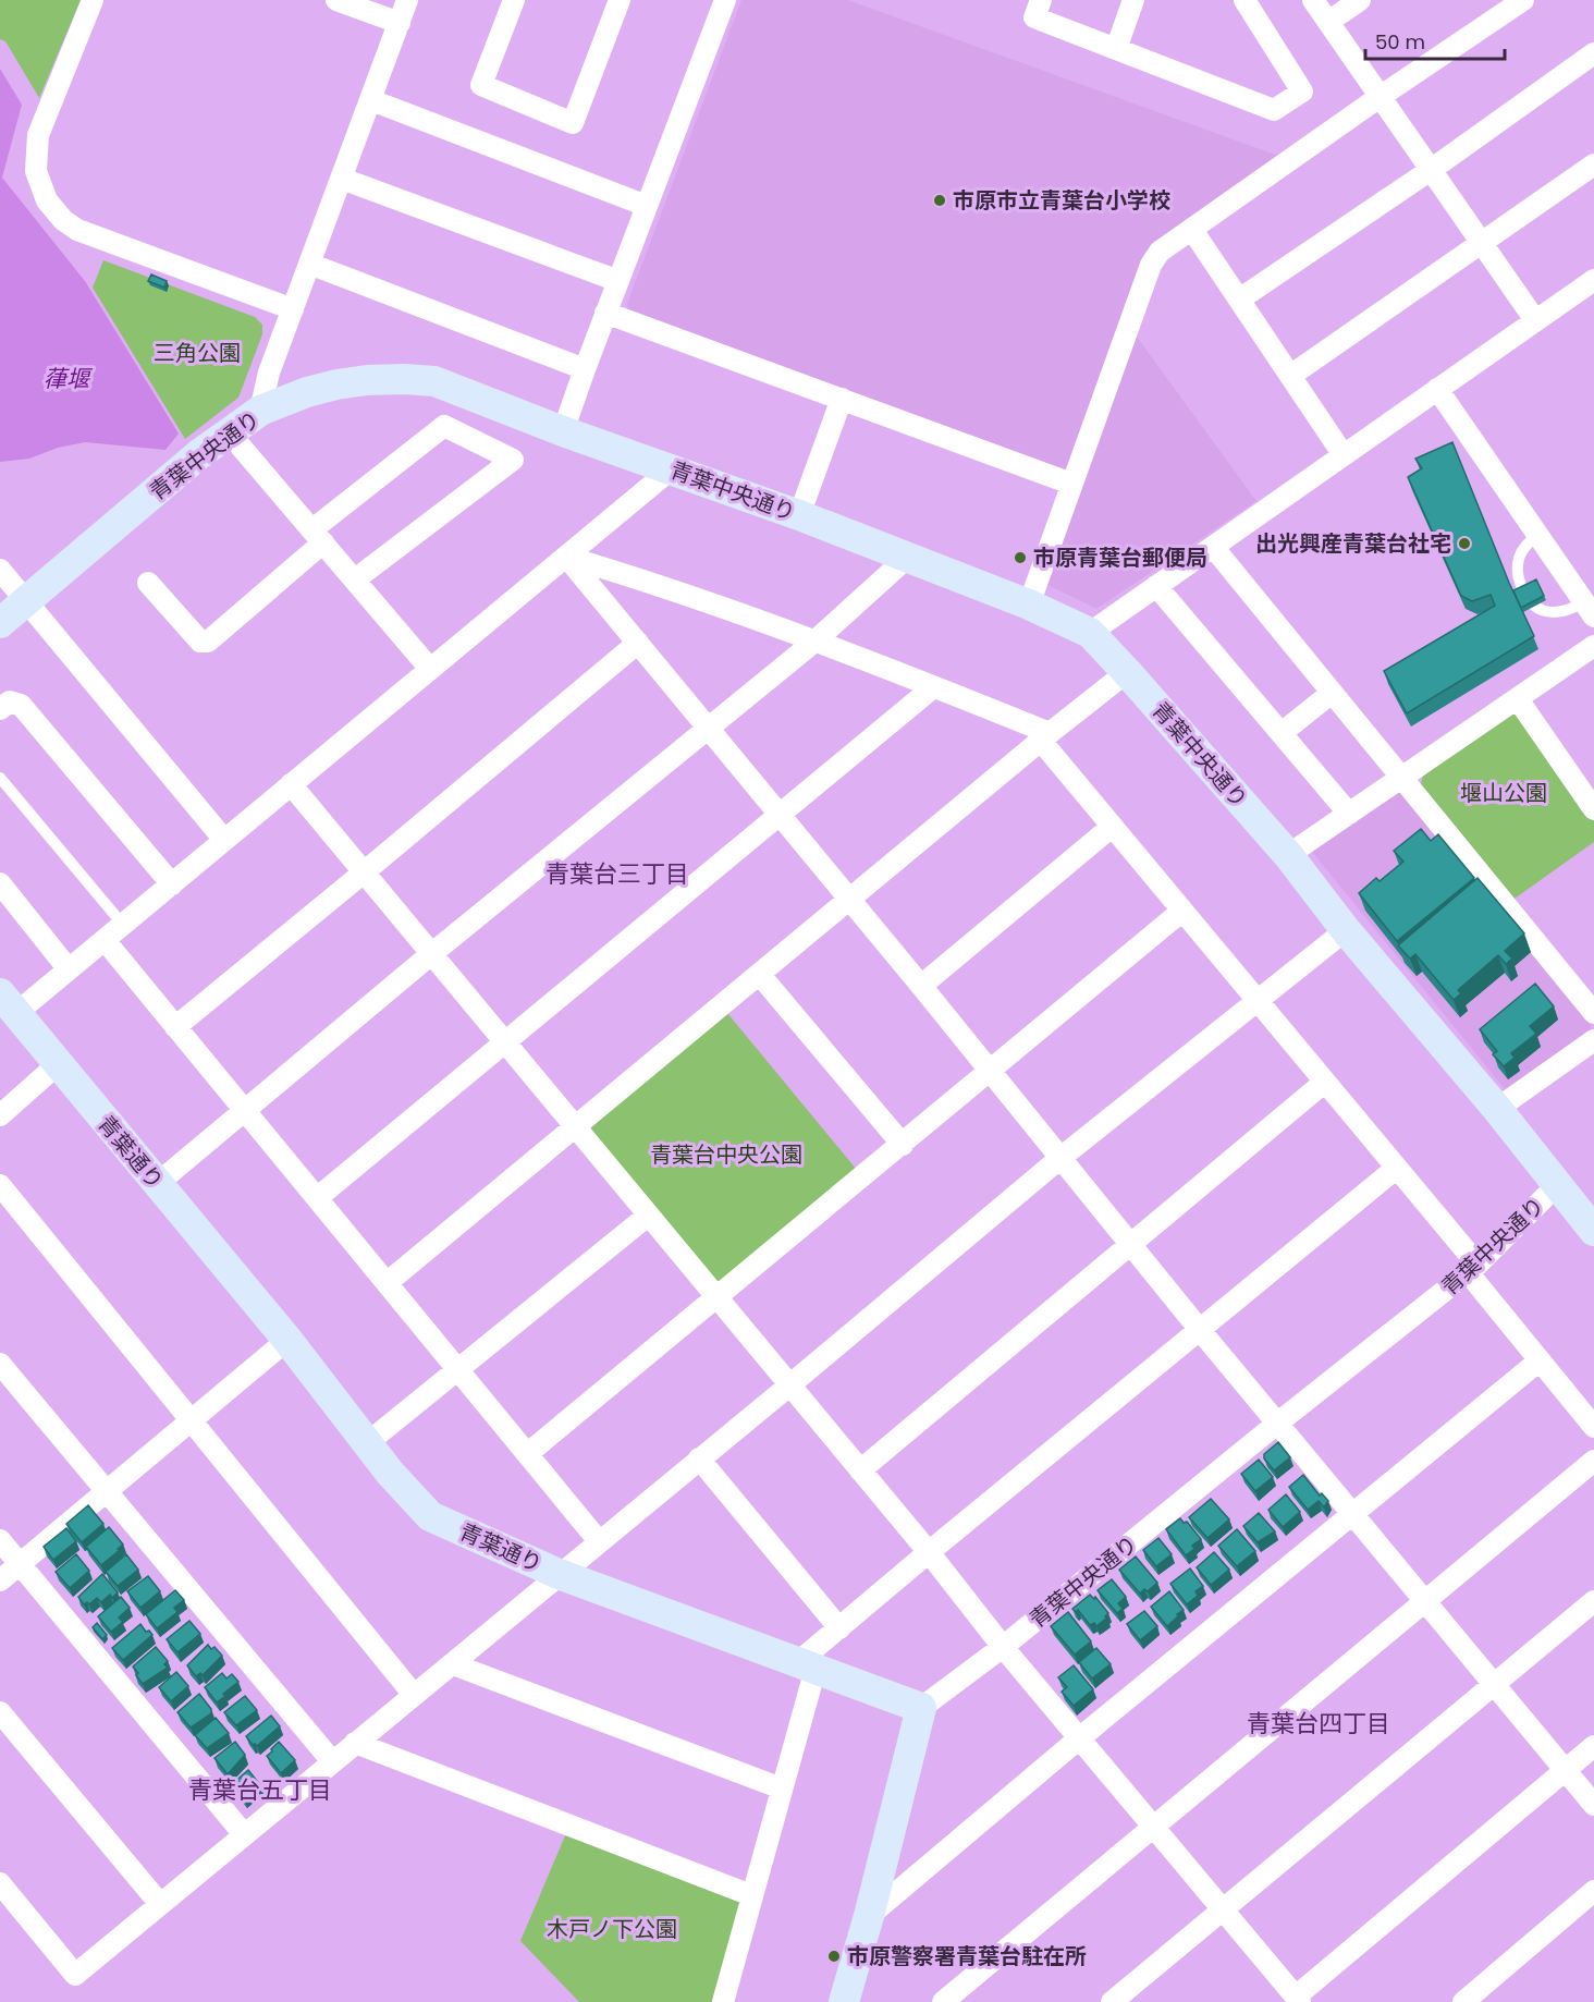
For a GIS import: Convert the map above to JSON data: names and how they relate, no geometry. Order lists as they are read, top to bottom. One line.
{"streets":{"street":["青葉中央通り","青葉通り"]},"crossings":[["青葉中央通り","青葉通り"]],"districts":["青葉台三丁目","青葉台四丁目","青葉台五丁目"],"water":["葎堰"],"parks":["三角公園","堰山公園","青葉台中央公園","木戸ノ下公園"],"places":["市原市立青葉台小学校","出光興産青葉台社宅","市原青葉台郵便局","市原警察署青葉台駐在所"],"scale_bar":"50 m"}
